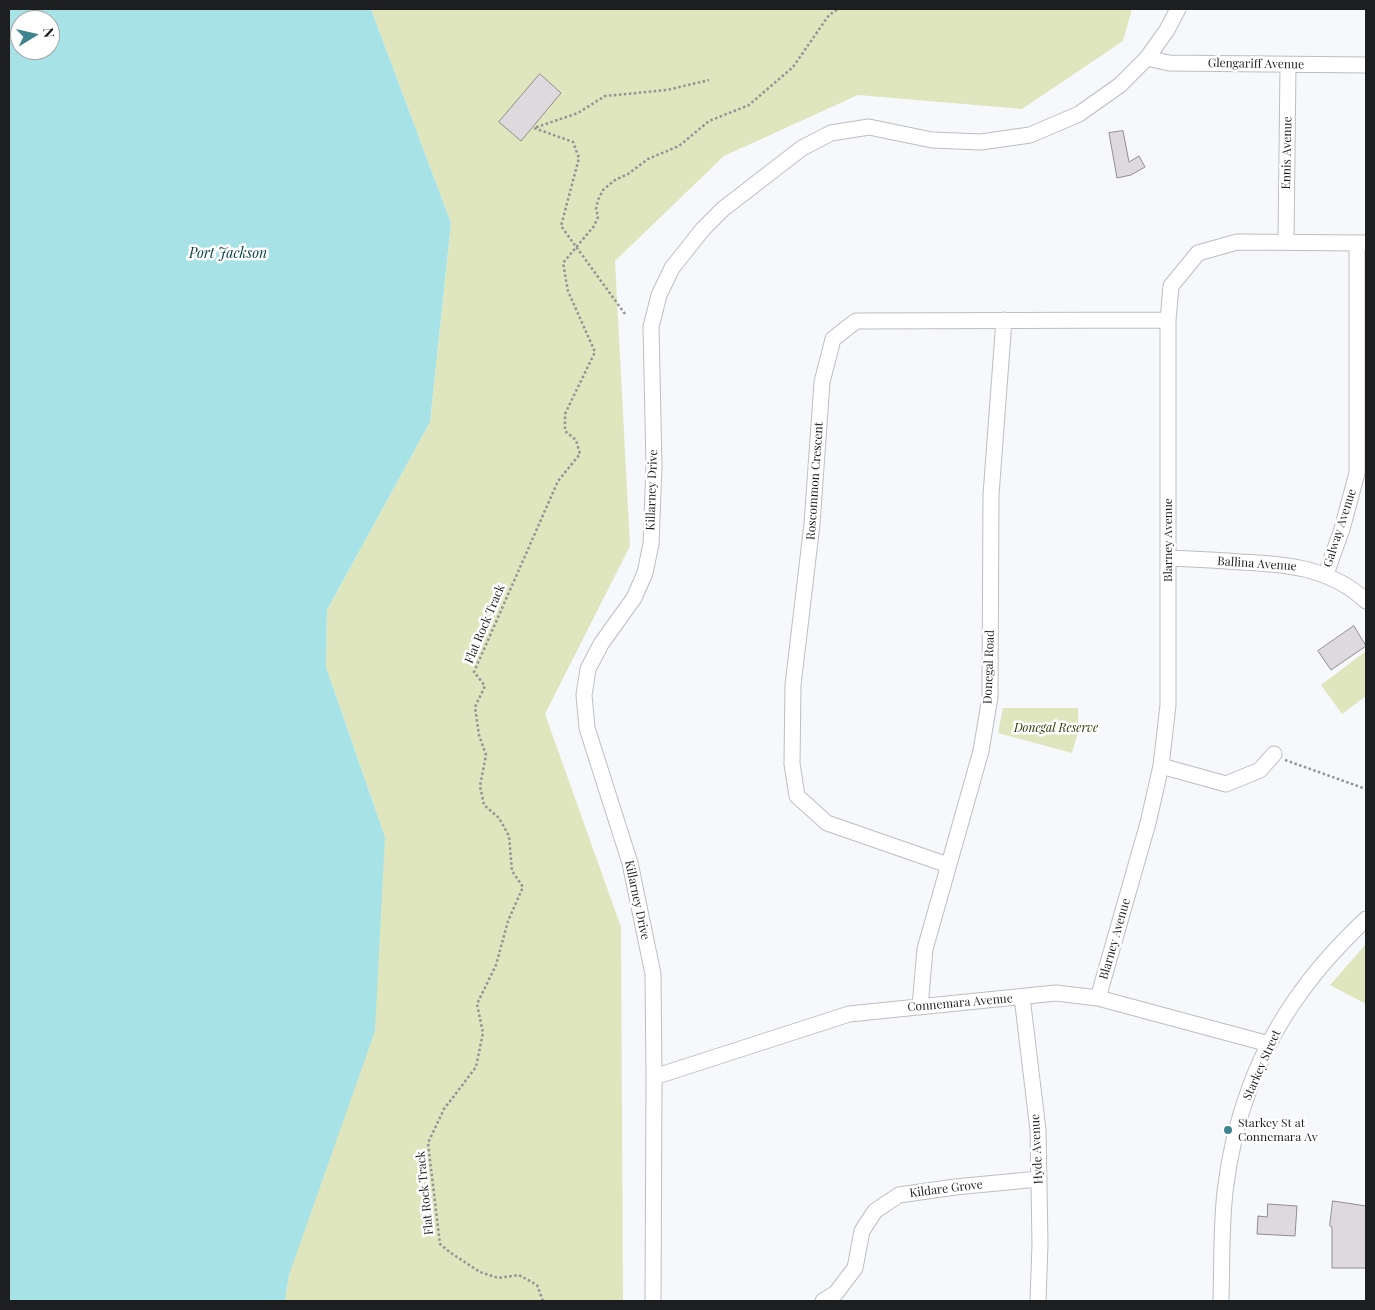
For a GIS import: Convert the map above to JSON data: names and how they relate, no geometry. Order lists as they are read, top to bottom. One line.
{"streets":{"street":["Glengariff Avenue","Ennis Avenue","Roscommon Crescent","Killarney Drive","Galway Avenue","Blarney Avenue","Ballina Avenue","Donegal Road","Connemara Avenue","Starkey Street","Hyde Avenue","Kildare Grove"],"path":["Flat Rock Track"]},"crossings":[["Glengariff Avenue","Ennis Avenue"],["Glengariff Avenue","Killarney Drive"],["Ennis Avenue","Blarney Avenue"],["Roscommon Crescent","Blarney Avenue"],["Roscommon Crescent","Donegal Road"],["Killarney Drive","Connemara Avenue"],["Galway Avenue","Blarney Avenue"],["Galway Avenue","Ballina Avenue"],["Blarney Avenue","Ballina Avenue"],["Blarney Avenue","Connemara Avenue"],["Donegal Road","Connemara Avenue"],["Connemara Avenue","Starkey Street"],["Connemara Avenue","Hyde Avenue"],["Hyde Avenue","Kildare Grove"]],"water":["Port Jackson"],"parks":["Donegal Reserve"],"places":["Starkey St at Connemara Av"],"north":"right"}
